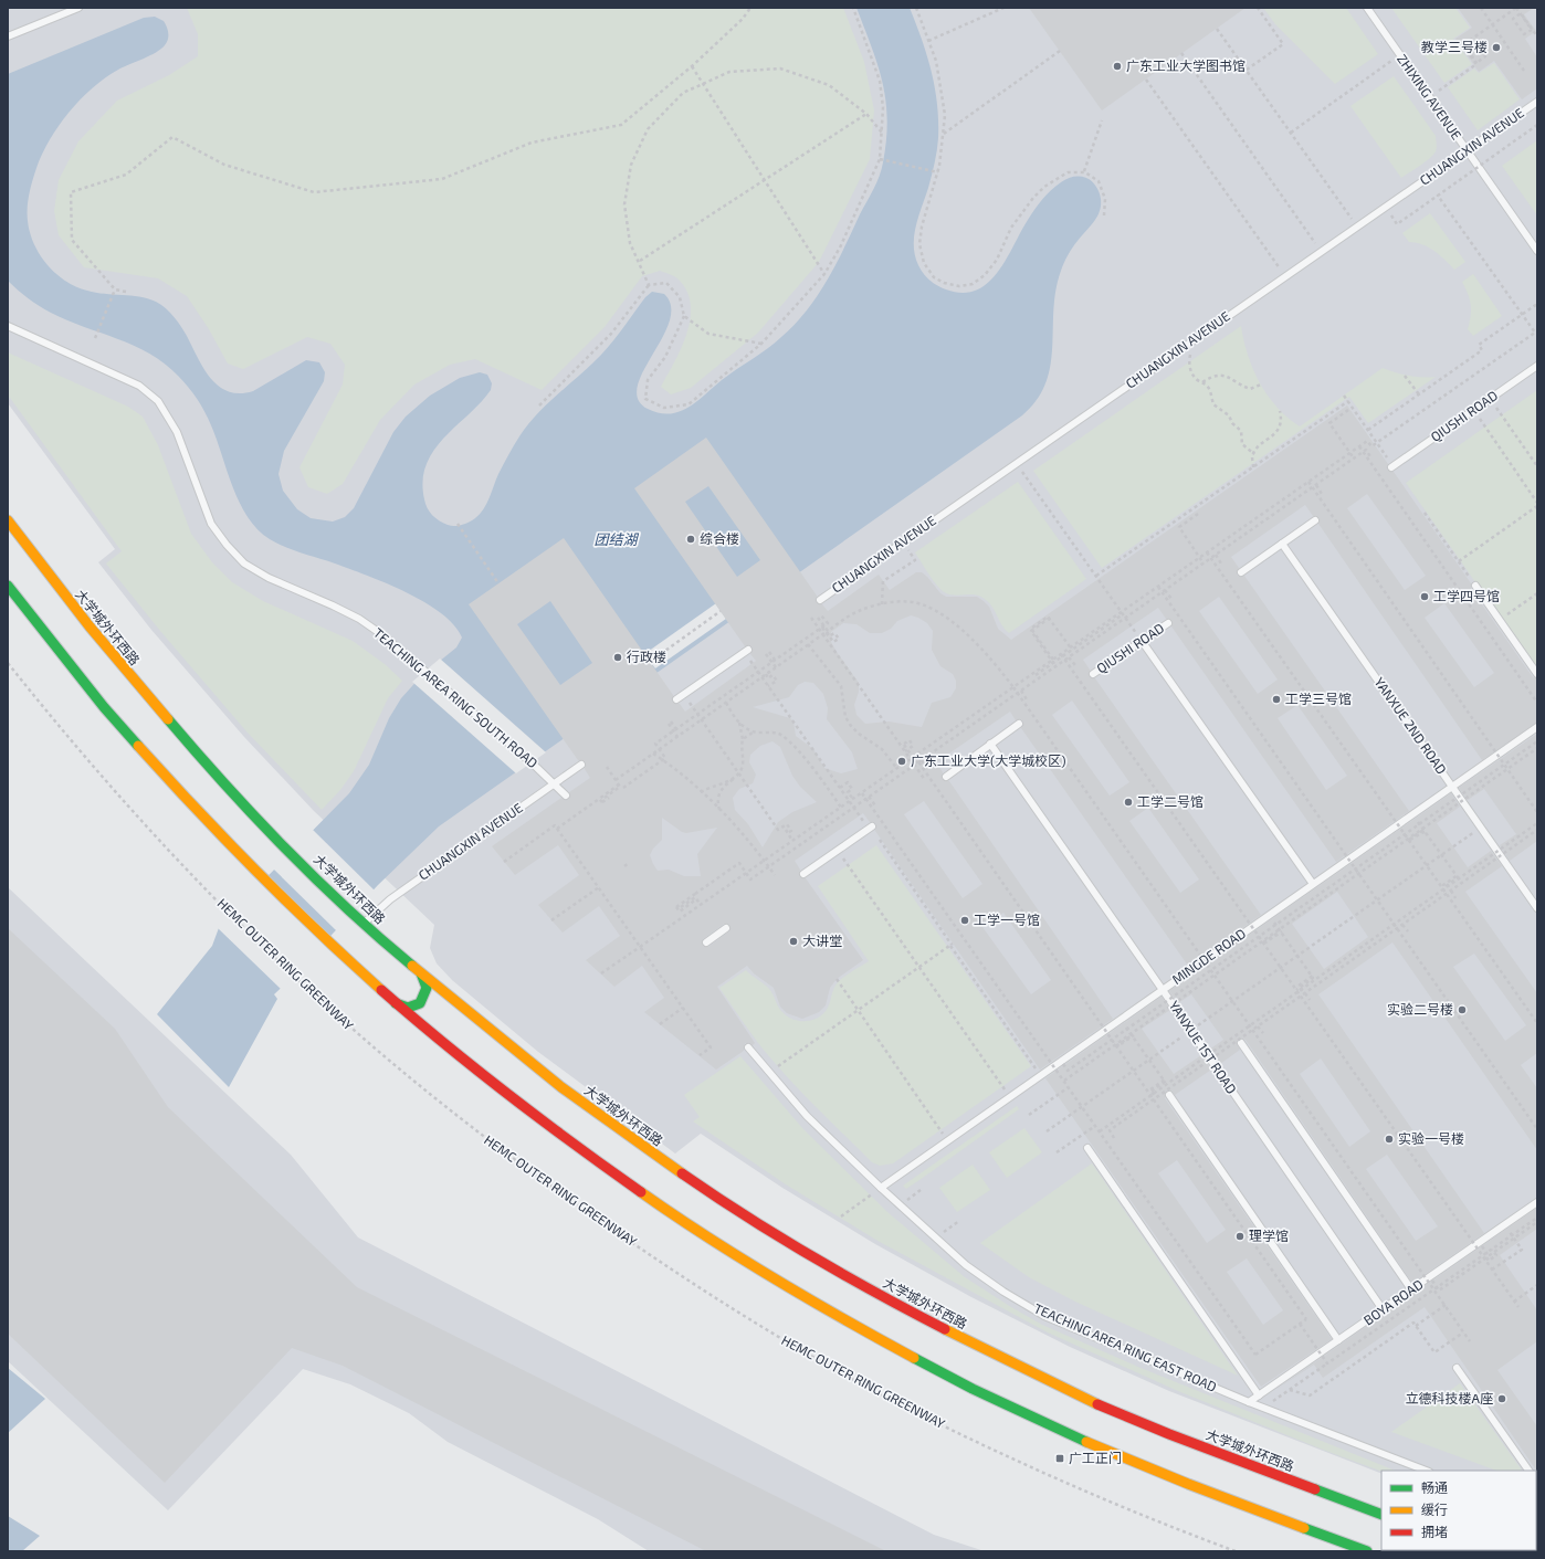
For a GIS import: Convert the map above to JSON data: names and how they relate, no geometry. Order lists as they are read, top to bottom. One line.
{"streets":{"main road":["大学城外环西路"],"lane":["ZHIXING AVENUE","CHUANGXIN AVENUE","QIUSHI ROAD","TEACHING AREA RING SOUTH ROAD","YANXUE 2ND ROAD","MINGDE ROAD","YANXUE 1ST ROAD","BOYA ROAD","TEACHING AREA RING EAST ROAD"],"path":["HEMC OUTER RING GREENWAY"]},"crossings":[["ZHIXING AVENUE","CHUANGXIN AVENUE"],["CHUANGXIN AVENUE","大学城外环西路"],["CHUANGXIN AVENUE","TEACHING AREA RING SOUTH ROAD"],["YANXUE 2ND ROAD","MINGDE ROAD"],["MINGDE ROAD","YANXUE 1ST ROAD"],["MINGDE ROAD","TEACHING AREA RING EAST ROAD"],["YANXUE 1ST ROAD","BOYA ROAD"],["BOYA ROAD","TEACHING AREA RING EAST ROAD"]],"water":["团结湖"],"places":{"other":["教学三号楼","广东工业大学图书馆","综合楼","工学四号馆","行政楼","工学三号馆","广东工业大学(大学城校区)","工学二号馆","工学一号馆","大讲堂","实验二号楼","实验一号楼","理学馆","立德科技楼A座"],"transit":["广工正门"]},"legend":["畅通","缓行","拥堵"]}
